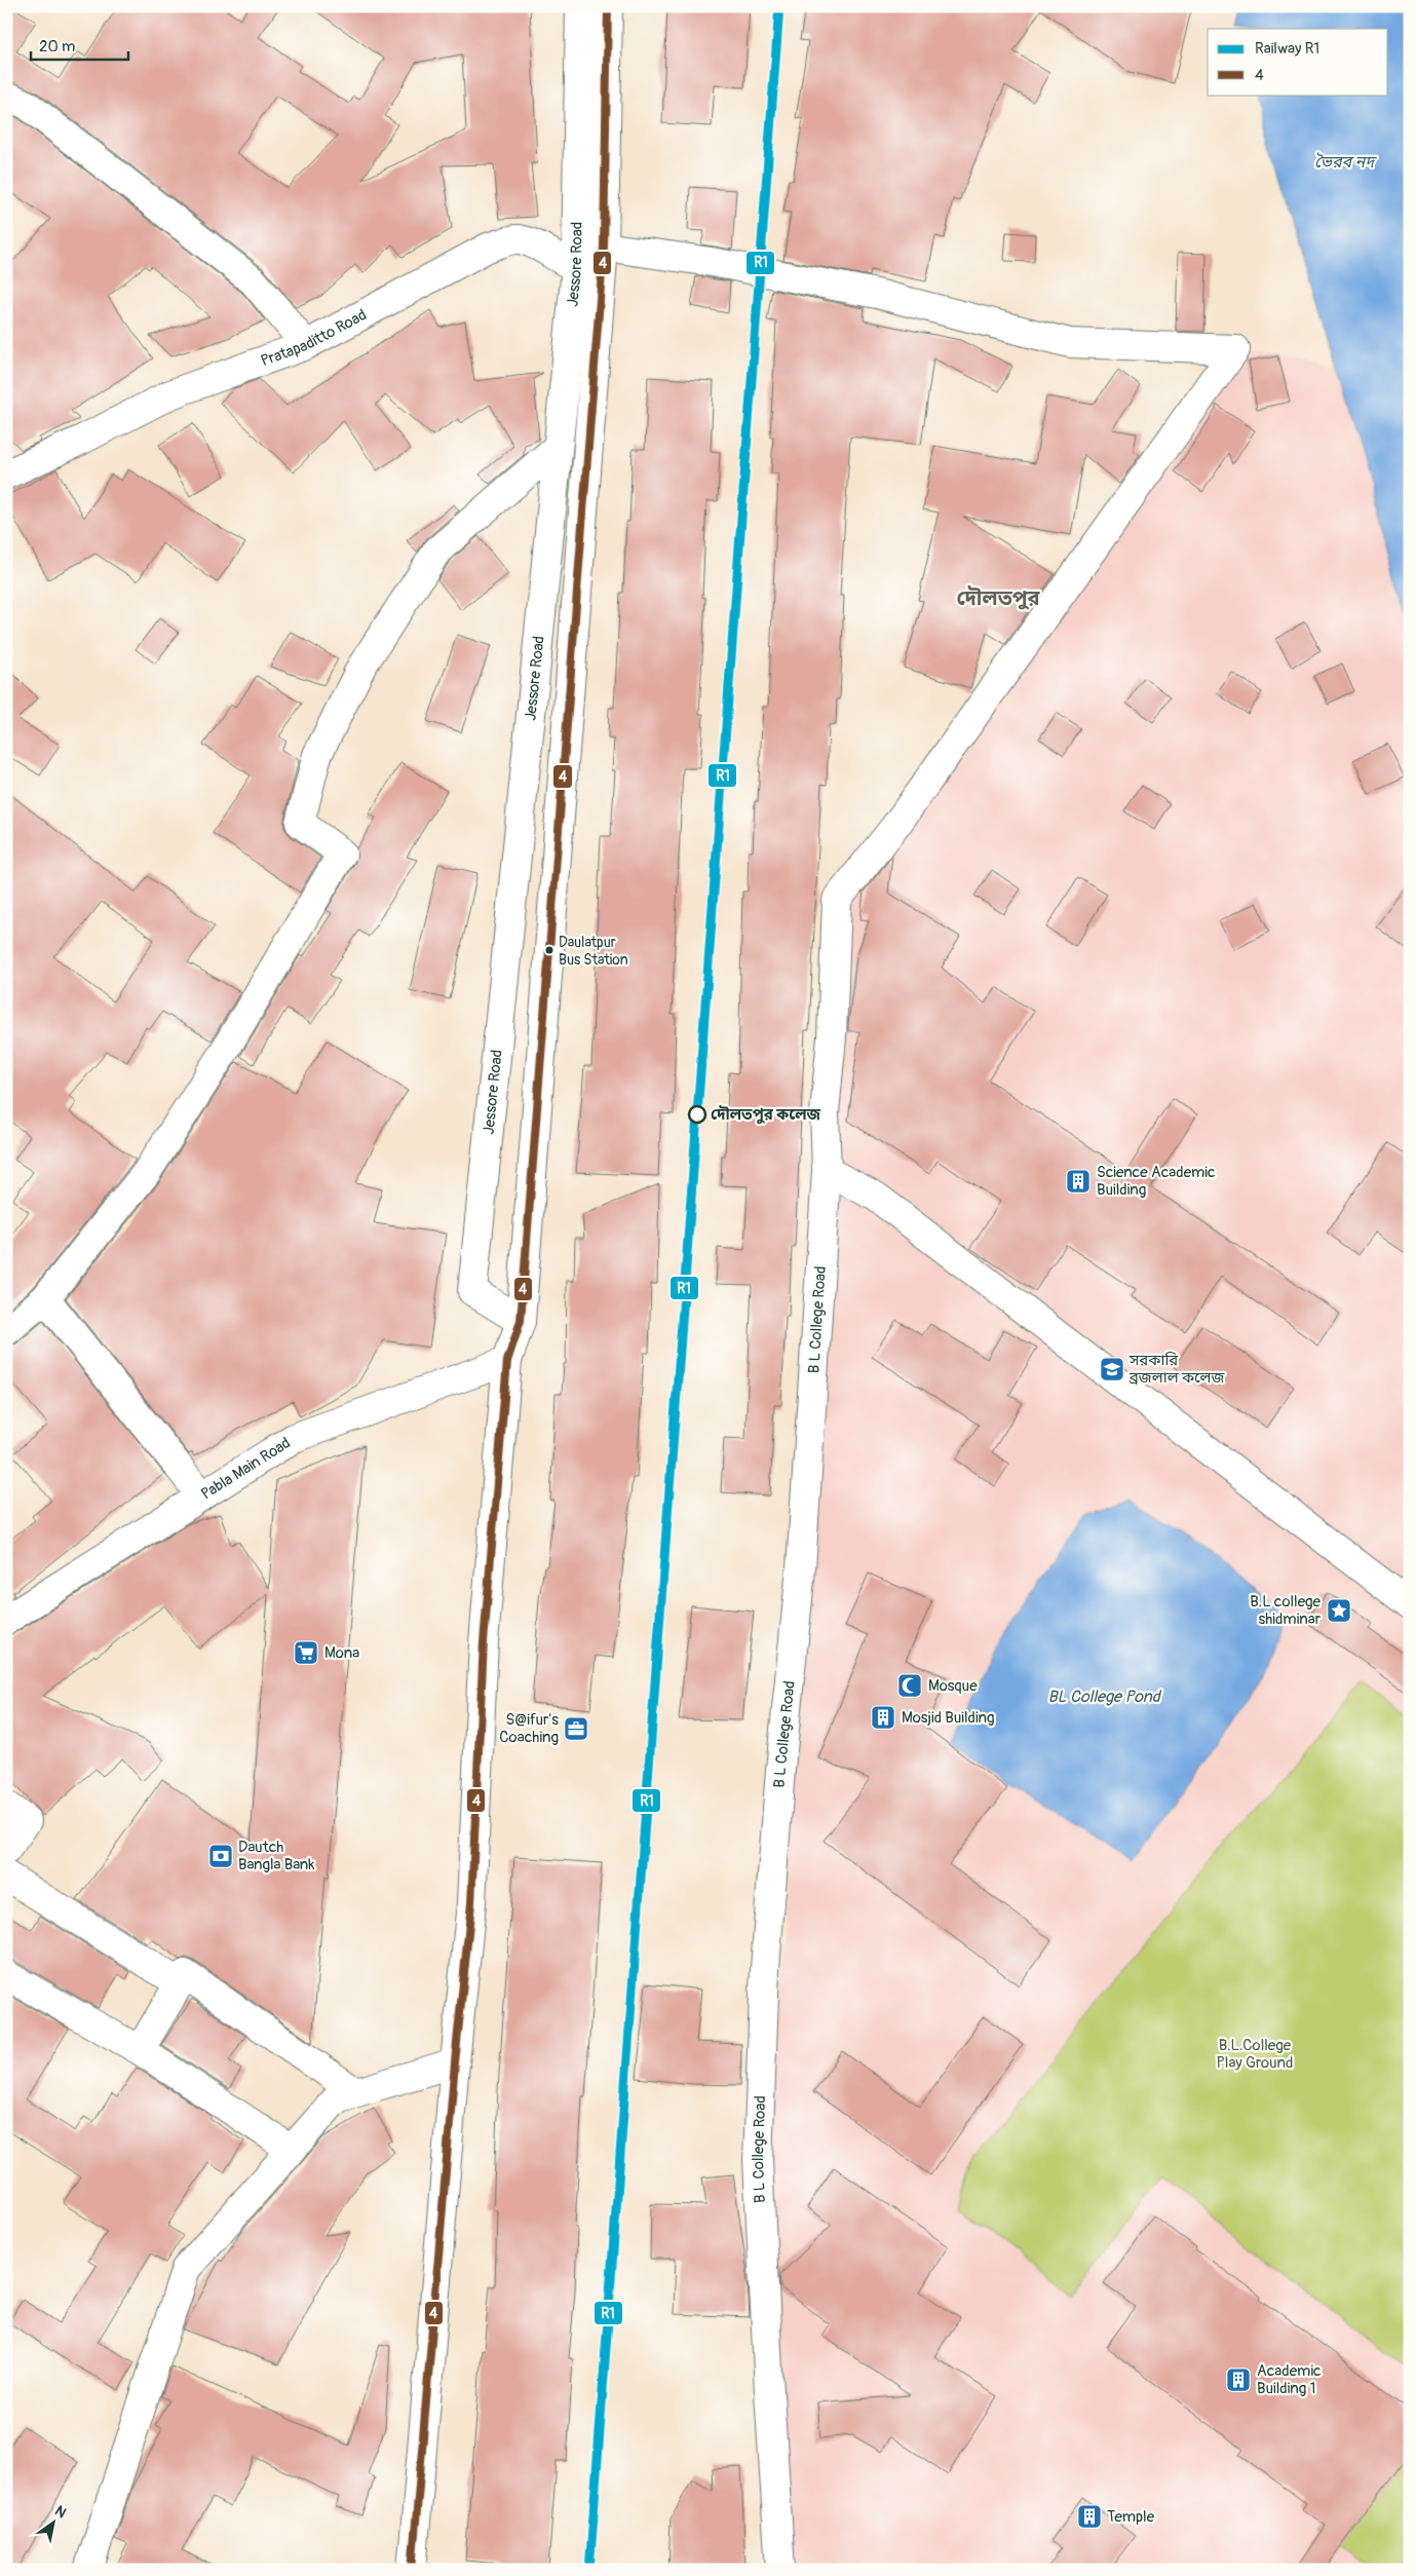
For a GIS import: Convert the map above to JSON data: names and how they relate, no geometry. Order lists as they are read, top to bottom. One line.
{"streets":{"main road":["Jessore Road","Pratapaditto Road","B L College Road","Pabla Main Road"]},"crossings":[["Jessore Road","Pratapaditto Road"],["Jessore Road","B L College Road"],["Jessore Road","Pabla Main Road"]],"districts":["দৌলতপুর"],"water":["ভৈরব নদ","BL College Pond"],"parks":["B.L.College Play Ground"],"places":{"other":["Daulatpur Bus Station","দৌলতপুর কলেজ"],"building":["Science Academic Building","Mosjid Building","Academic Building 1","Temple"],"school or university":["সরকারি ব্রজলাল কলেজ"],"place":["B.L college shidminar"],"supermarket":["Mona"],"mosque":["Mosque"],"office":["S@ifur's Coaching"],"bank":["Dautch Bangla Bank"]},"lines":["rail line R1","transit line 4"],"legend":["Railway R1","4"],"scale_bar":"20 m","north":"top right"}
